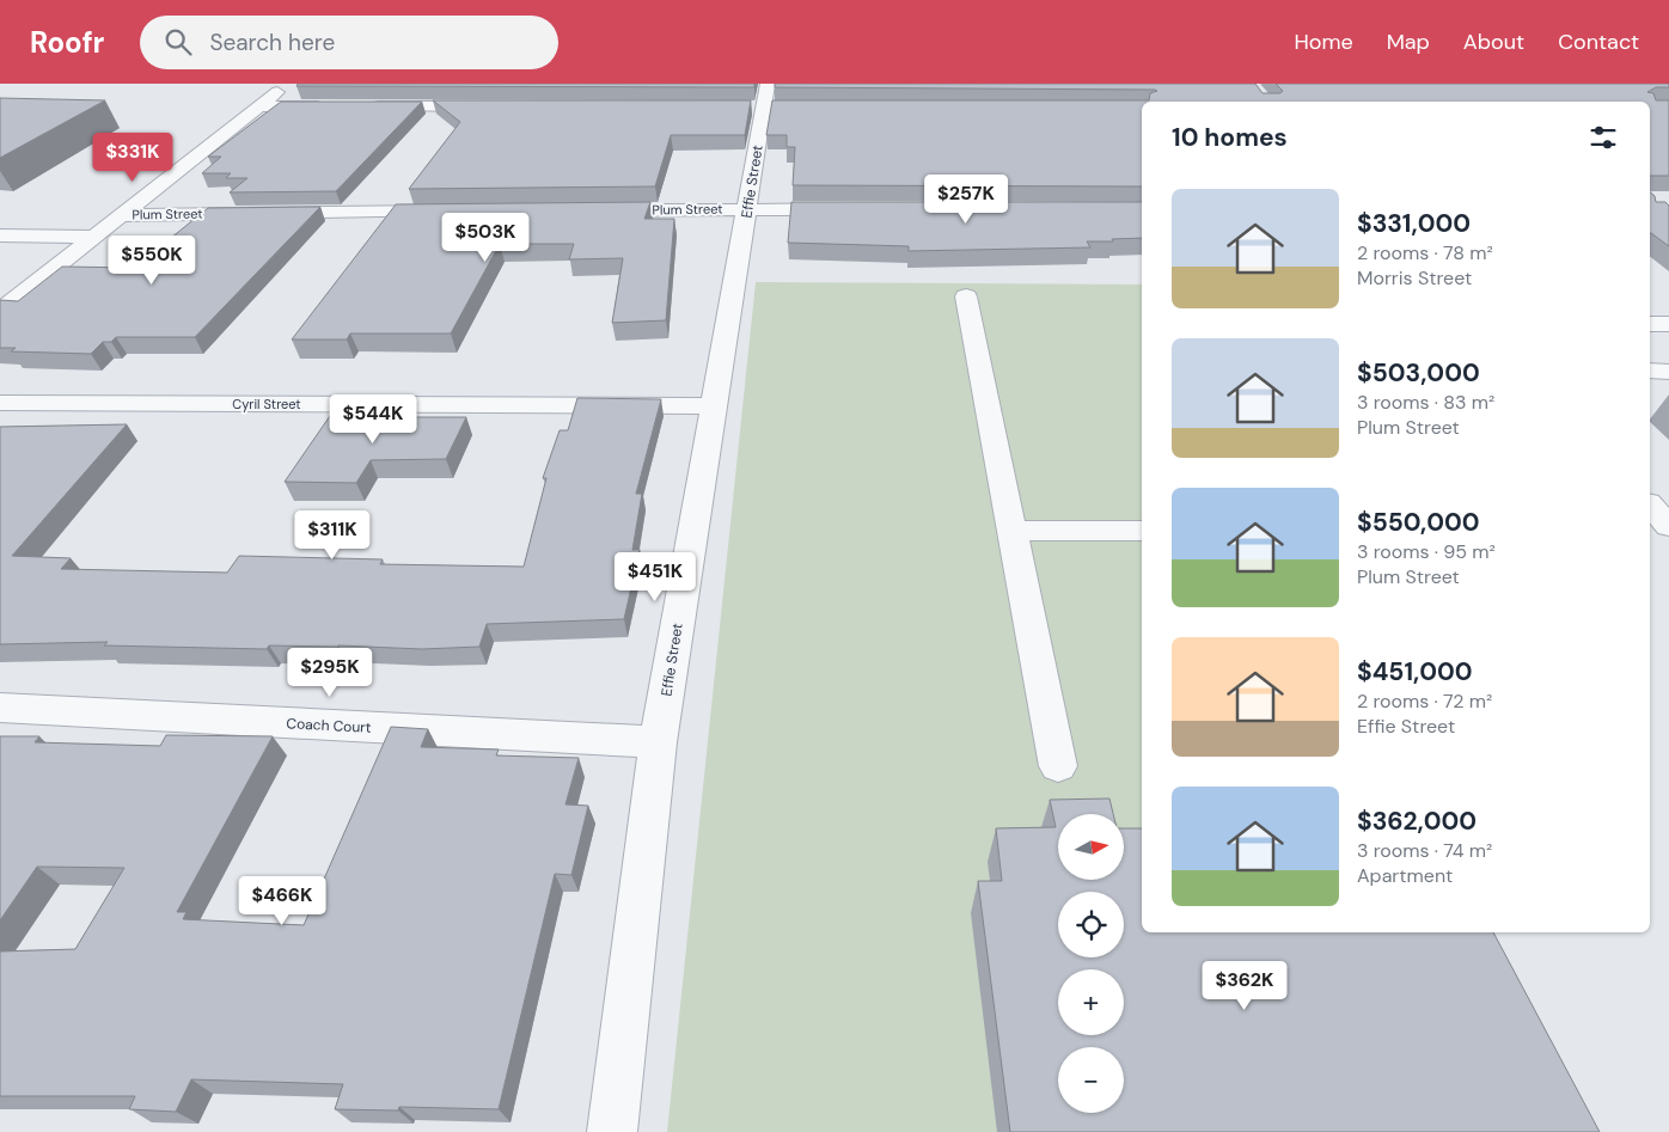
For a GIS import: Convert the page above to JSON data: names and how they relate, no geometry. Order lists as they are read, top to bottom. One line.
{"streets":{"street":["Effie Street","Plum Street","Cyril Street","Coach Court"]},"crossings":[["Effie Street","Plum Street"],["Effie Street","Cyril Street"],["Effie Street","Coach Court"]],"north":"right","page":{"header":"Roofr","search":"Search here","nav":["Home","Map","About","Contact"],"heading":"10 homes","price":["$331K","$257K","$503K","$550K","$544K","$311K","$451K","$295K","$466K","$362K"],"list":[{"name":"$331,000","note":"2 rooms · 78 m² · Morris Street"},{"name":"$503,000","note":"3 rooms · 83 m² · Plum Street"},{"name":"$550,000","note":"3 rooms · 95 m² · Plum Street"},{"name":"$451,000","note":"2 rooms · 72 m² · Effie Street"},{"name":"$362,000","note":"3 rooms · 74 m² · Apartment"}],"map_buttons":["+","−"]}}
